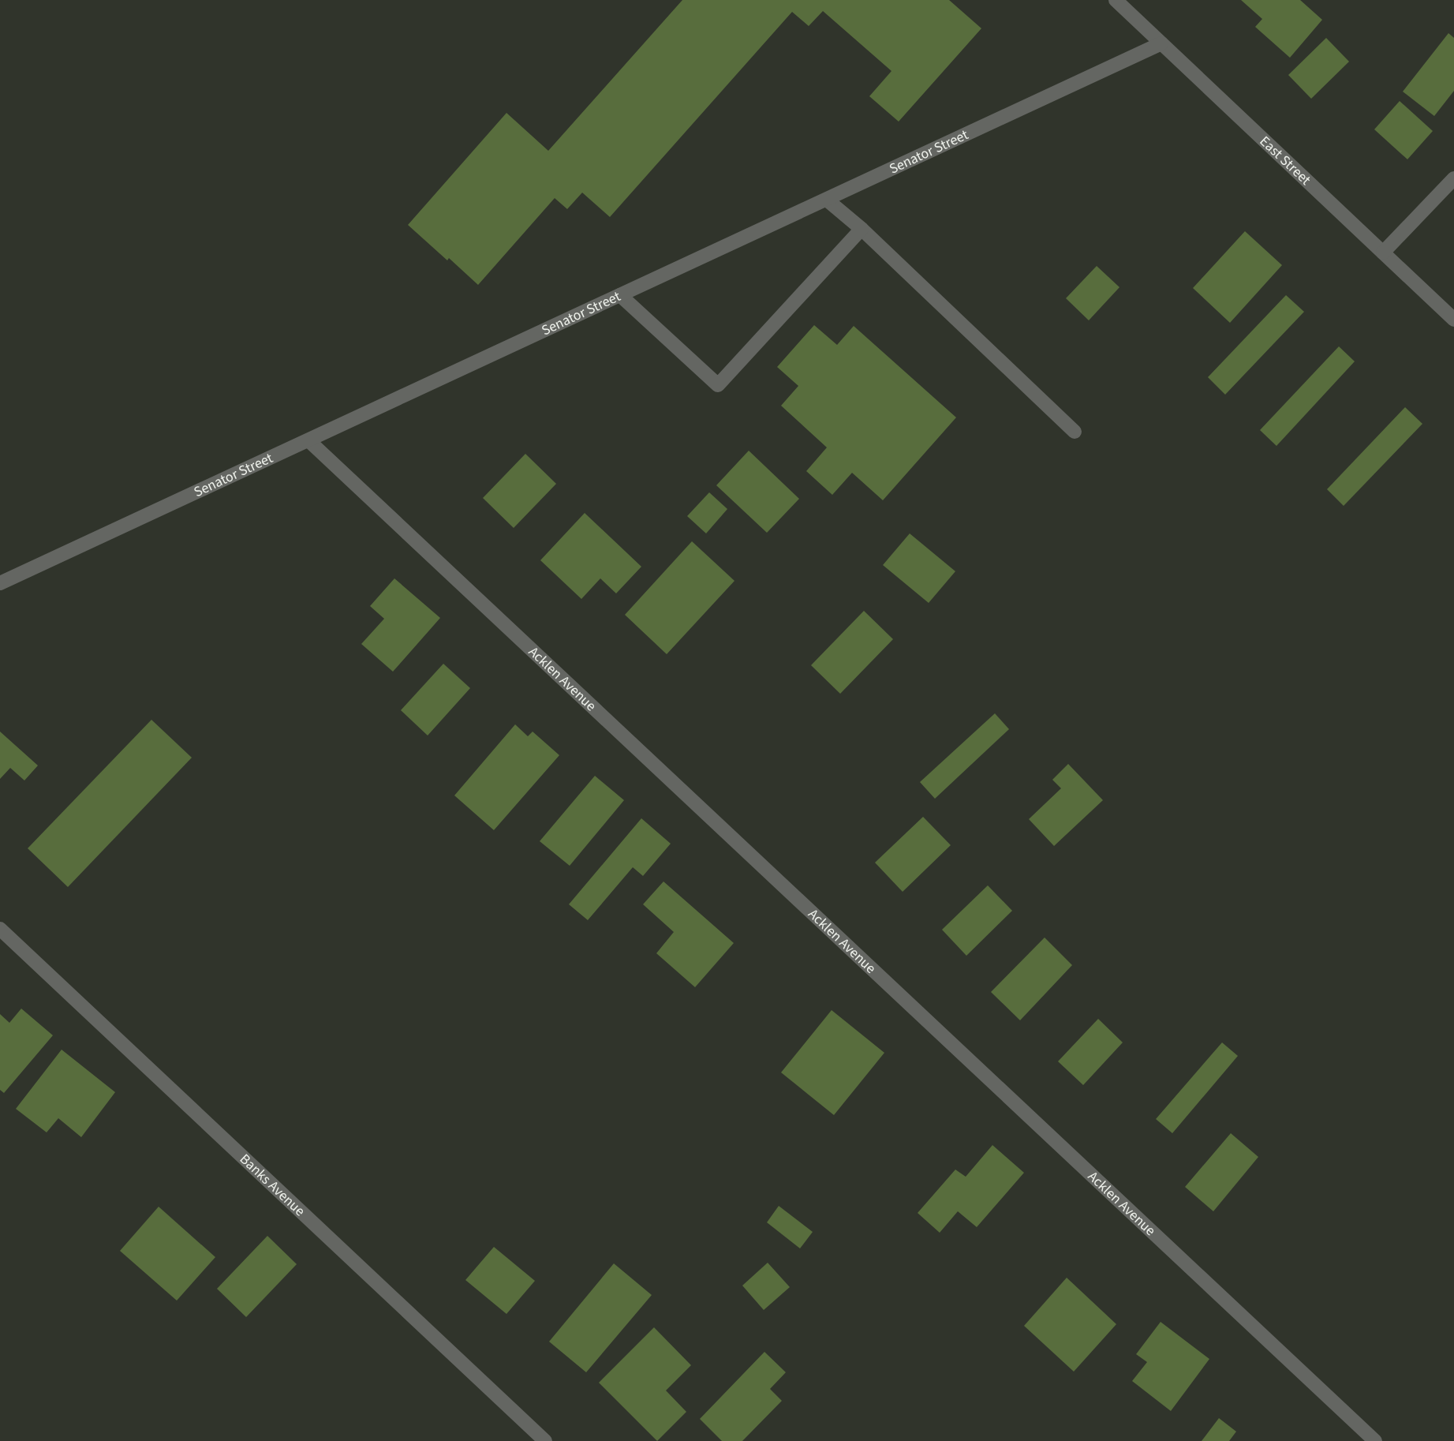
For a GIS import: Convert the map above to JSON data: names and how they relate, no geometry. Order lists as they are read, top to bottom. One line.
{"streets":{"street":["Senator Street","East Street","Acklen Avenue","Banks Avenue"]},"crossings":[["Senator Street","East Street"],["Senator Street","Acklen Avenue"]]}
